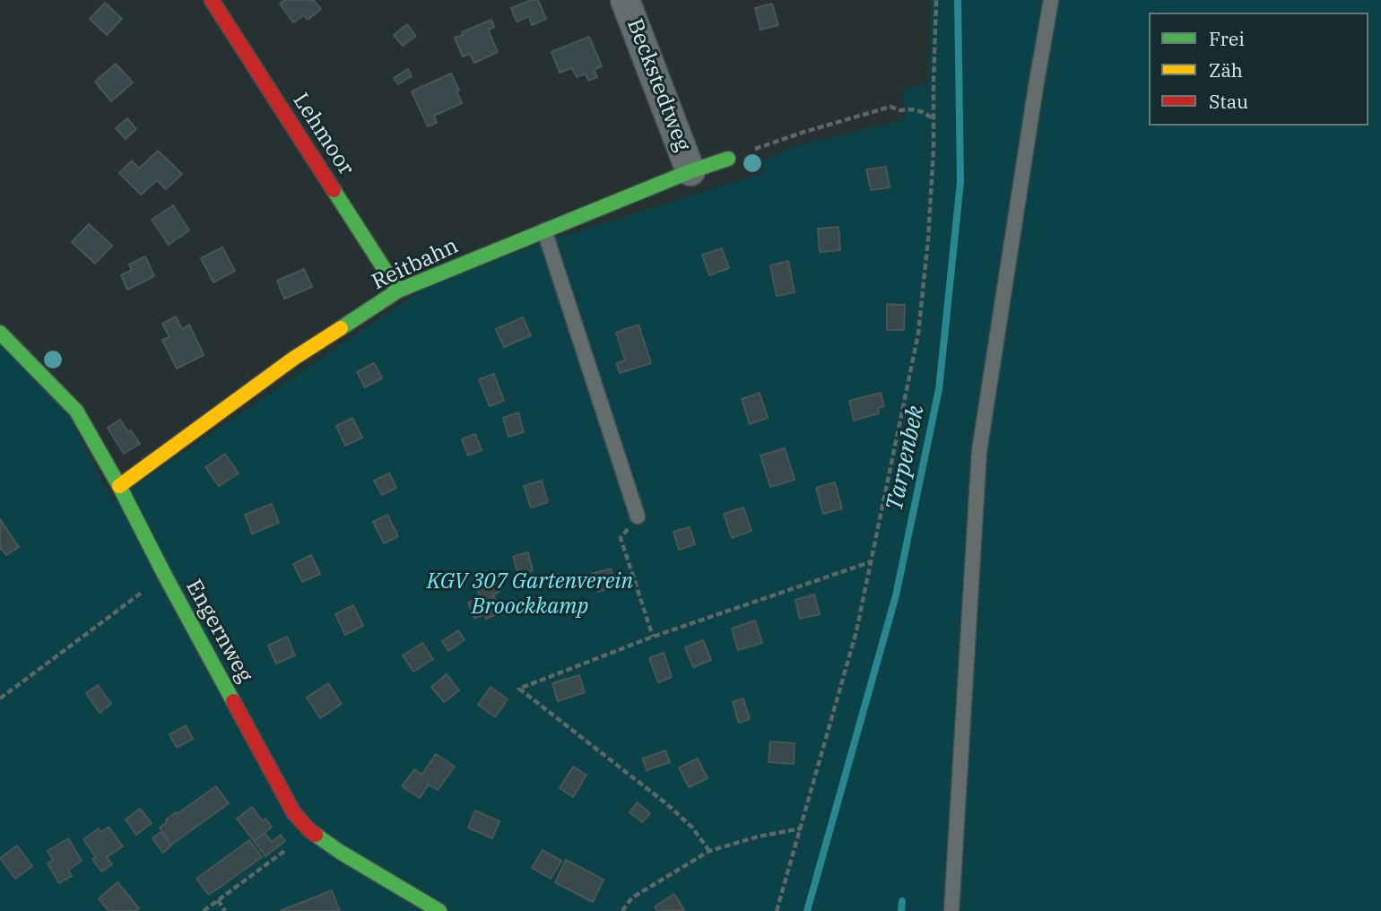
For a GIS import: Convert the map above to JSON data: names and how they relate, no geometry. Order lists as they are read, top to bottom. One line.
{"streets":{"street":["Beckstedtweg","Lehmoor","Reitbahn","Engernweg"]},"crossings":[["Beckstedtweg","Reitbahn"],["Lehmoor","Reitbahn"],["Reitbahn","Engernweg"]],"water":["Tarpenbek"],"parks":["KGV 307 Gartenverein Broockkamp"],"legend":["Frei","Zäh","Stau"]}
